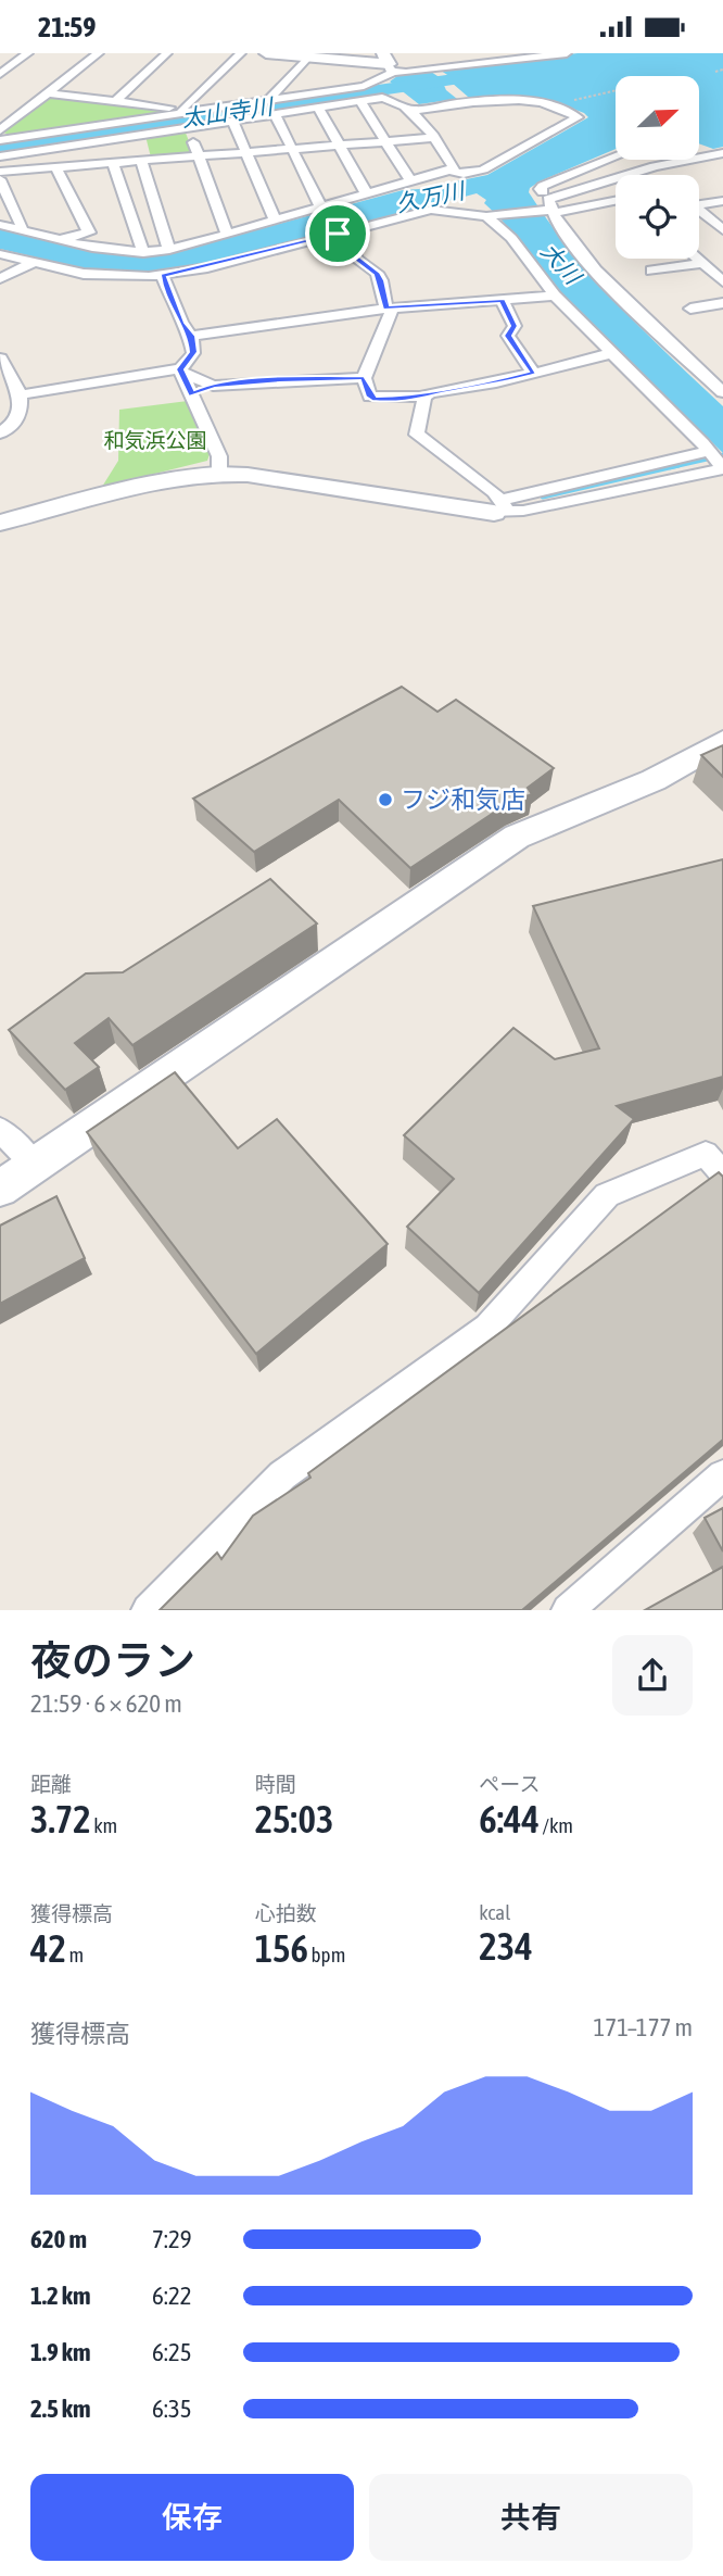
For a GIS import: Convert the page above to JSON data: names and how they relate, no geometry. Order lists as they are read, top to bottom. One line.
{"water":["太山寺川","久万川","大川"],"parks":["和気浜公園"],"places":["フジ和気店"],"north":"top right","page":{"status":"21:59","heading":["夜のラン","21:59 · 6 × 620 m"],"stats":[["距離","3.72 km"],["時間","25:03"],["ペース","6:44 /km"],["獲得標高","42 m"],["心拍数","156 bpm"],["kcal","234"]],"chart":["獲得標高","171–177 m"],"list":[{"name":"620 m","note":"7:29"},{"name":"1.2 km","note":"6:22"},{"name":"1.9 km","note":"6:25"},{"name":"2.5 km","note":"6:35"}],"buttons":["保存","共有"]}}
